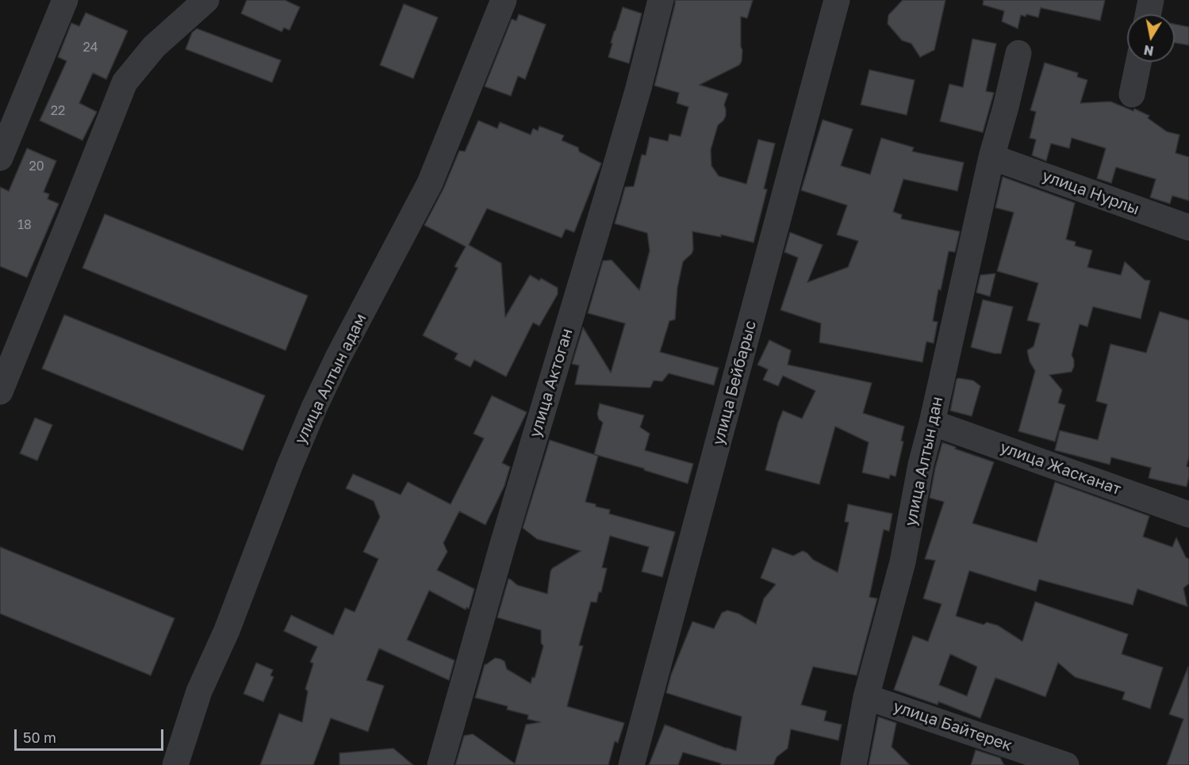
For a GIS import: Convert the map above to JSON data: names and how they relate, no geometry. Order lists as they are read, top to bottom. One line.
{"streets":{"street":["улица Нурлы","улица Алтын адам","улица Актоган","улица Бейбарыс","улица Алтын дан","улица Жасканат","улица Байтерек"]},"crossings":[["улица Нурлы","улица Алтын дан"],["улица Алтын дан","улица Жасканат"],["улица Алтын дан","улица Байтерек"]],"house_numbers":["24","22","20","18"],"scale_bar":"50 m","north":"bottom"}
